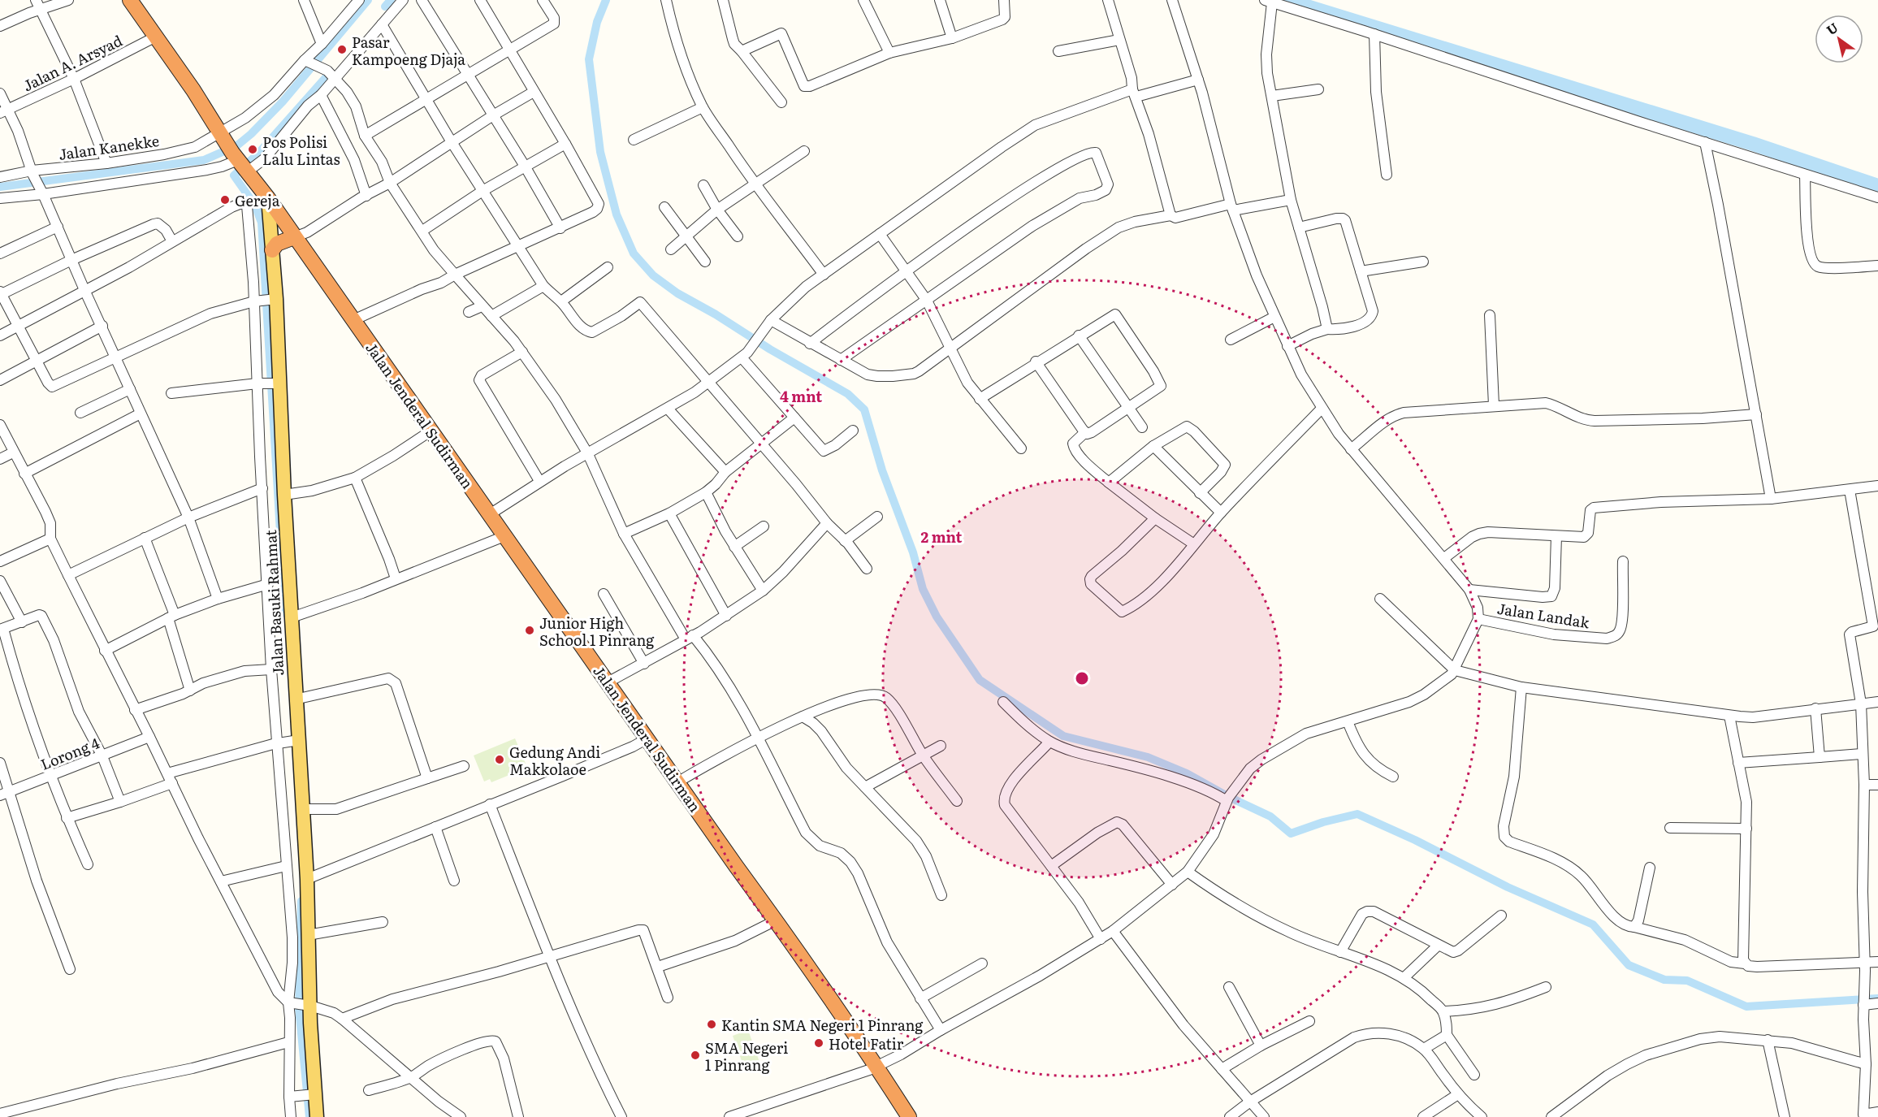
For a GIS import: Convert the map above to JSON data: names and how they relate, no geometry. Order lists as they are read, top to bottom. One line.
{"streets":{"highway":["Jalan Jenderal Sudirman"],"main road":["Jalan Basuki Rahmat"],"street":["Jalan A. Arsyad","Jalan Kanekke","Jalan Landak","Lorong 4"]},"crossings":[["Jalan A. Arsyad","Jalan Jenderal Sudirman"],["Jalan Kanekke","Jalan Jenderal Sudirman"],["Jalan Jenderal Sudirman","Jalan Basuki Rahmat"]],"places":["Pasar Kampoeng Djaja","Pos Polisi Lalu Lintas","Gereja","Junior High School 1 Pinrang","Gedung Andi Makkolaoe","Kantin SMA Negeri 1 Pinrang","Hotel Fatir","SMA Negeri 1 Pinrang"],"north":"top left","rings":["4 mnt","2 mnt"]}
